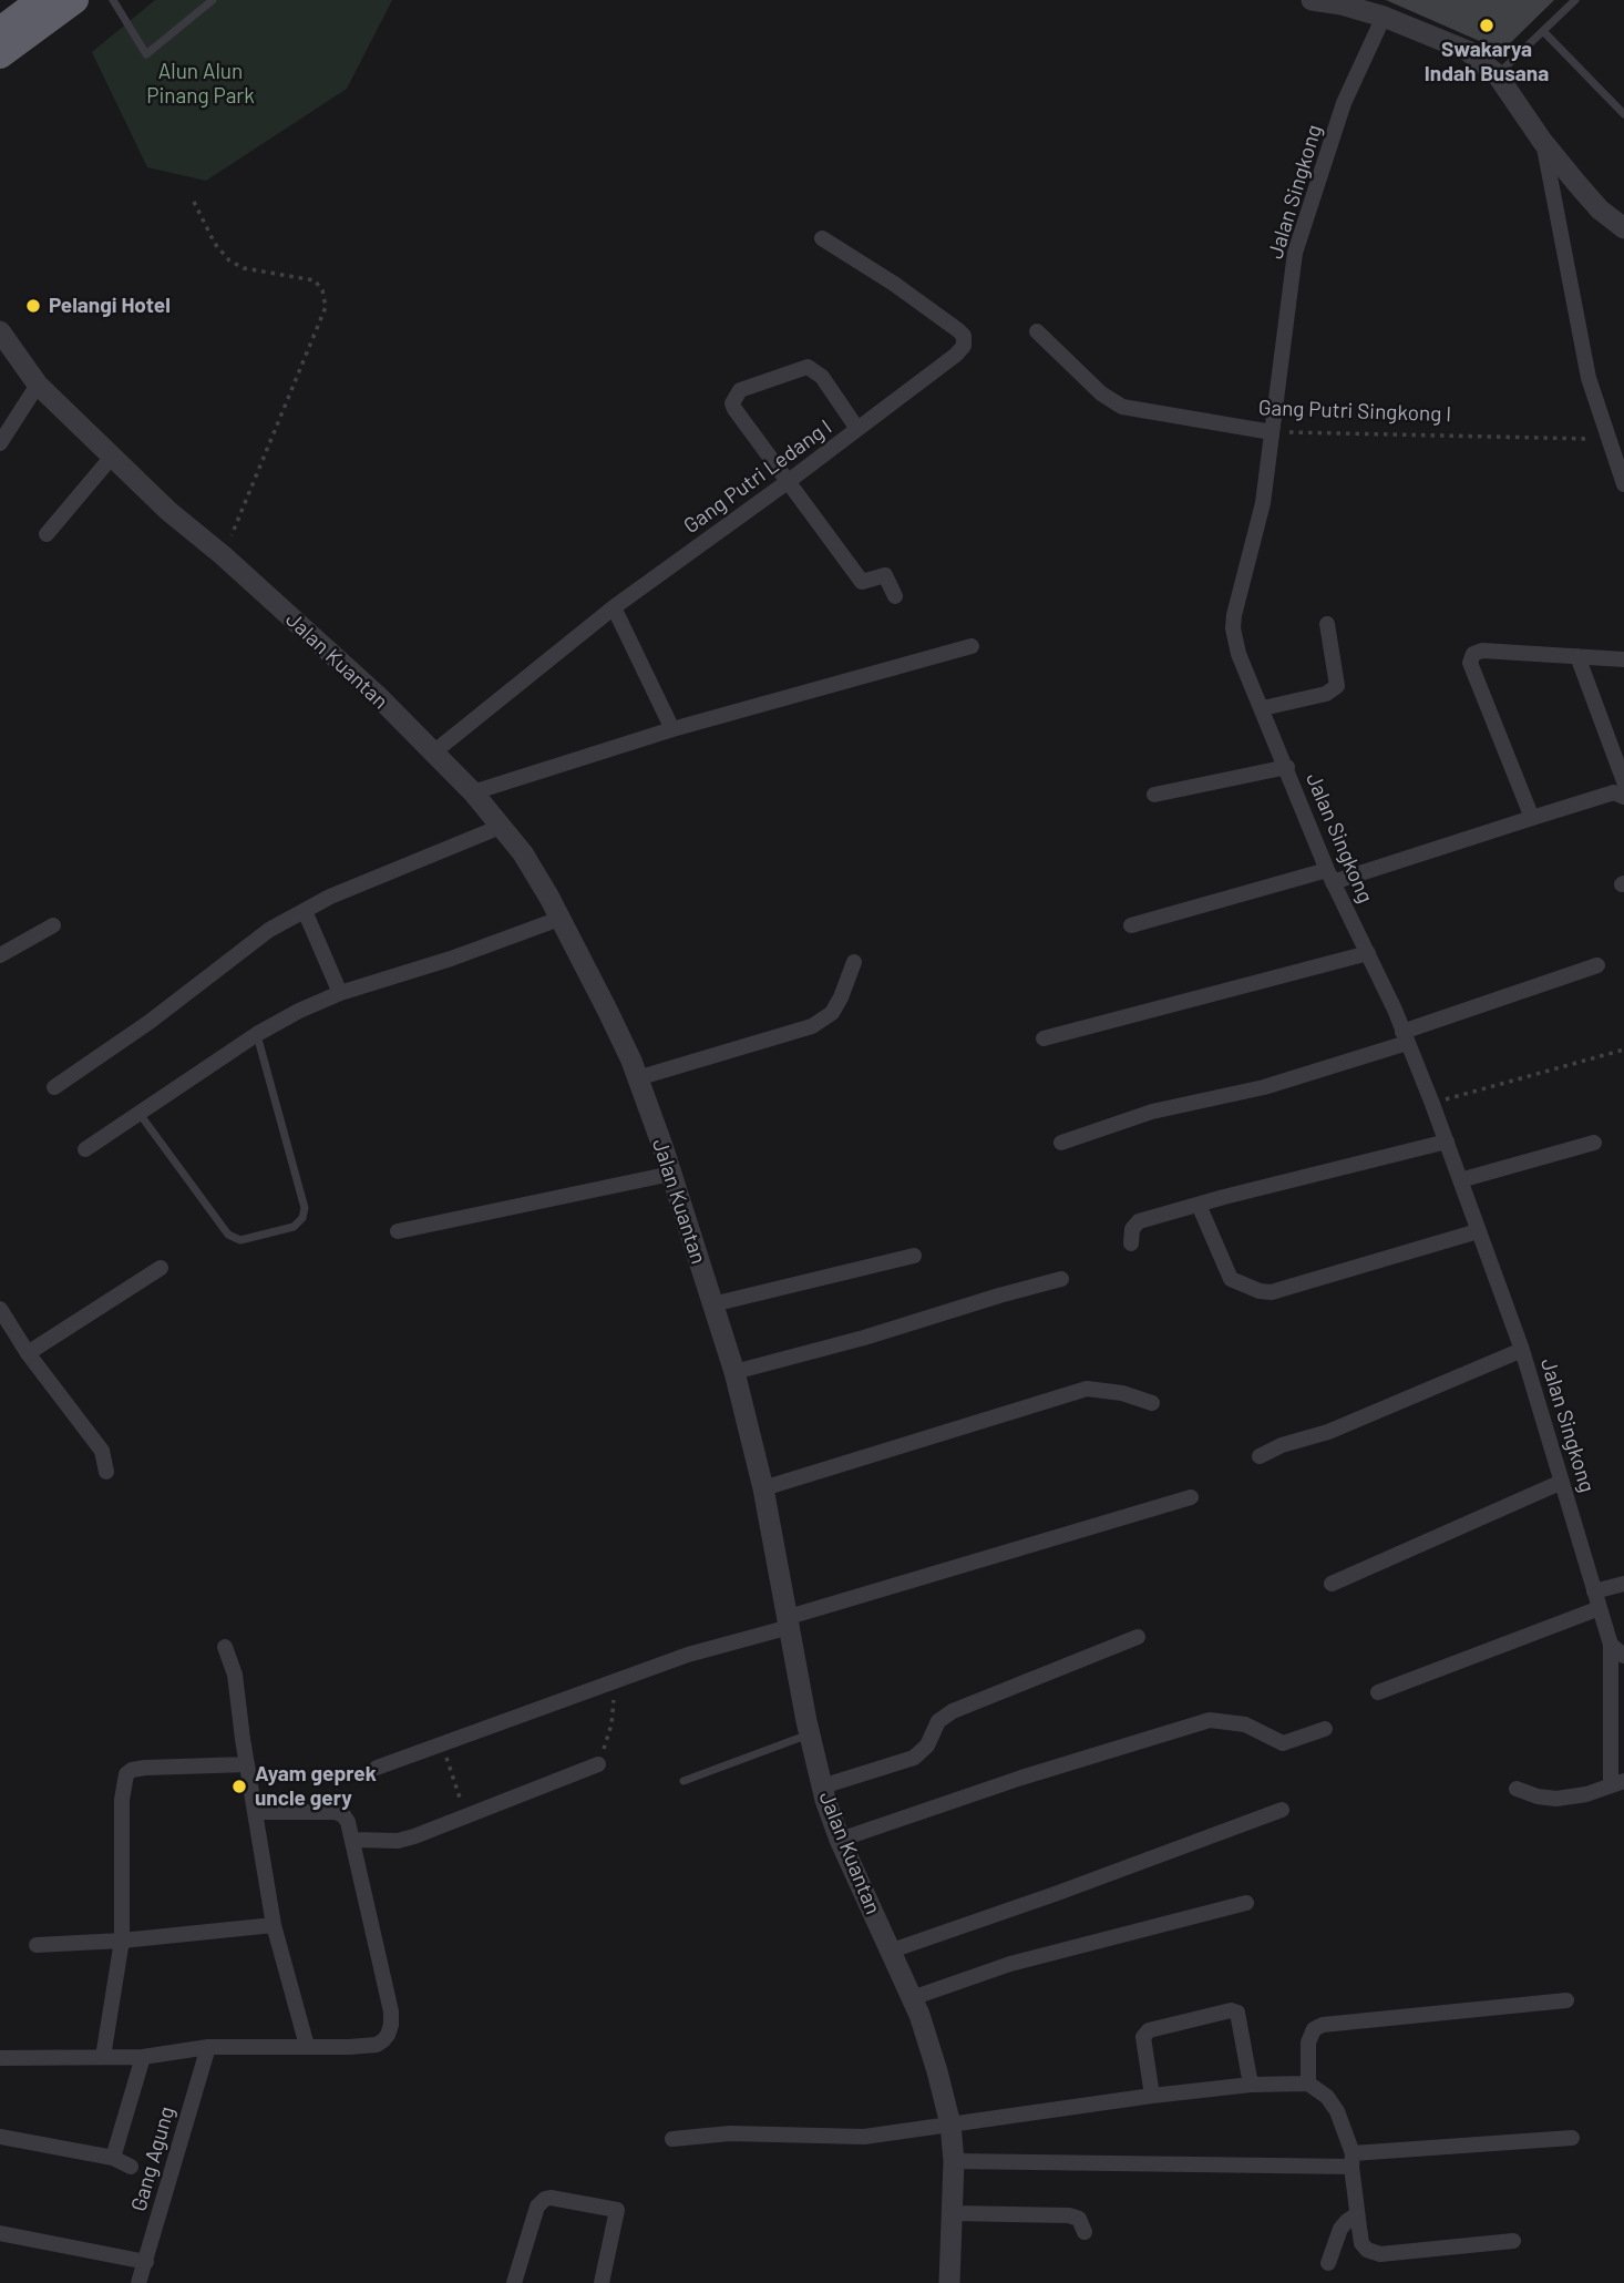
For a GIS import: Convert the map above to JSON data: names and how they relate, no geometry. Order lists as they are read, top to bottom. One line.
{"streets":{"street":["Jalan Singkong","Gang Putri Singkong I","Gang Putri Ledang I","Jalan Kuantan","Gang Agung"]},"crossings":[["Jalan Singkong","Gang Putri Singkong I"],["Gang Putri Ledang I","Jalan Kuantan"]],"parks":["Alun Alun Pinang Park"],"places":["Swakarya Indah Busana","Pelangi Hotel","Ayam geprek uncle gery"]}
